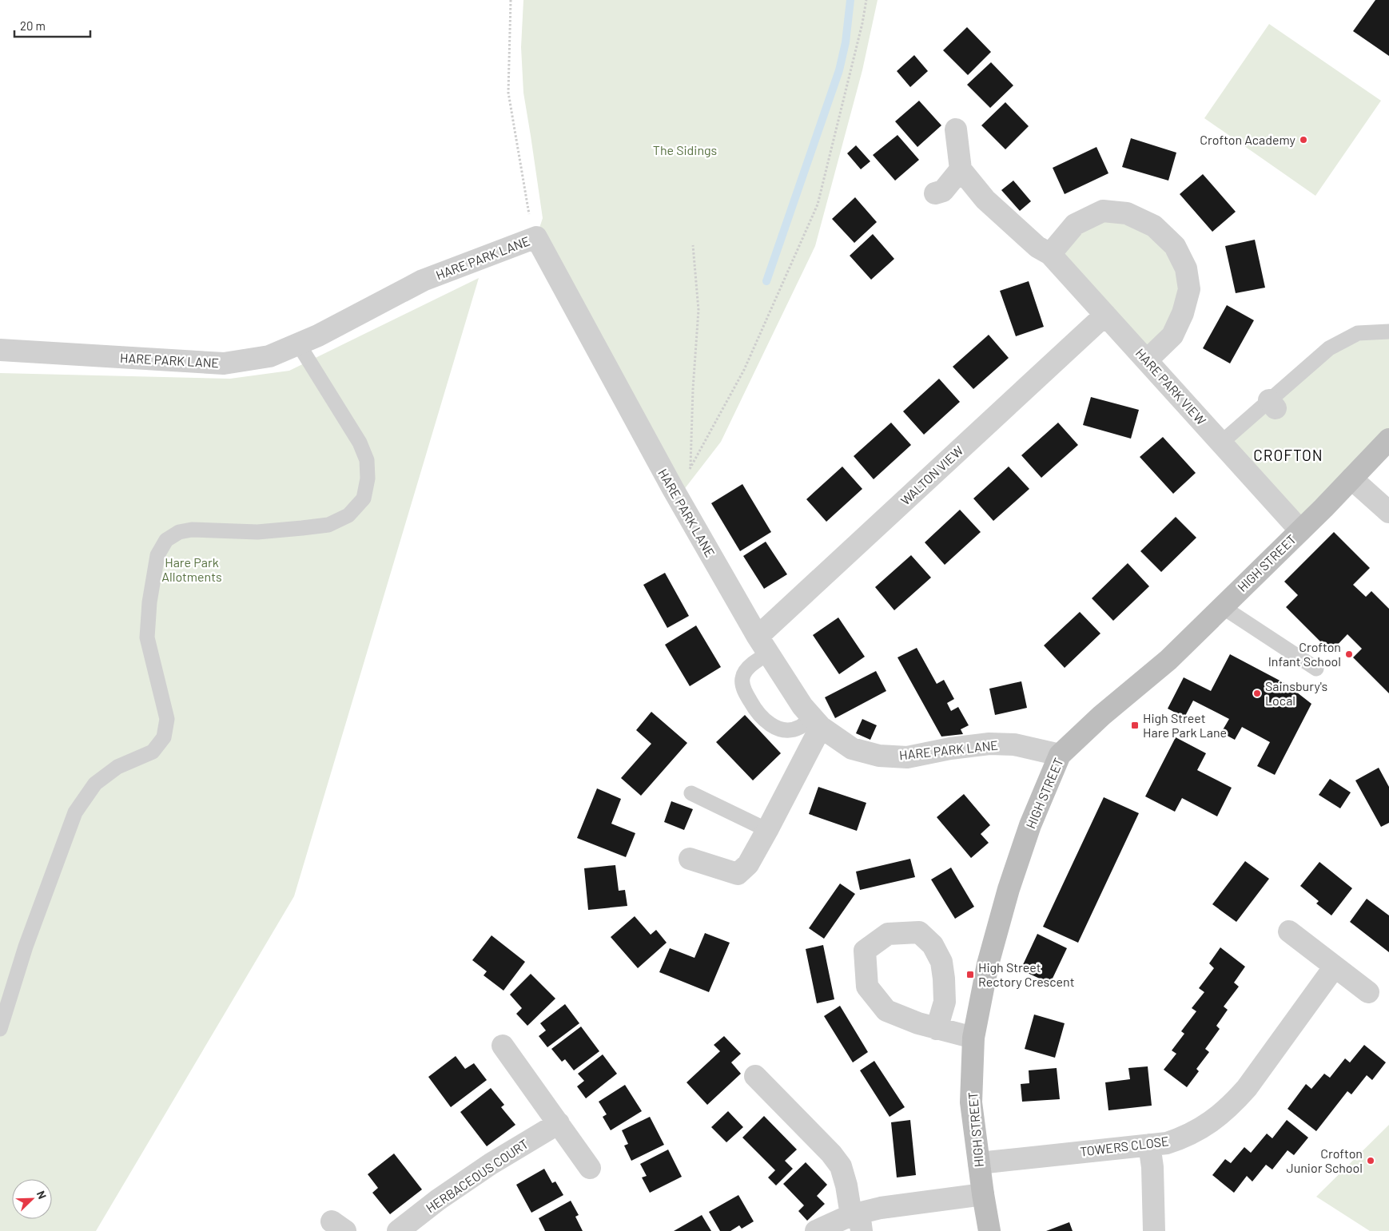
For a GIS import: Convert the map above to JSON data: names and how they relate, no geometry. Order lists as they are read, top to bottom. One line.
{"streets":{"street":["HARE PARK LANE","HARE PARK VIEW","WALTON VIEW","HIGH STREET","TOWERS CLOSE","HERBACEOUS COURT"]},"crossings":[["HARE PARK LANE","WALTON VIEW"],["HARE PARK LANE","HIGH STREET"],["HARE PARK VIEW","WALTON VIEW"],["HARE PARK VIEW","HIGH STREET"],["HIGH STREET","TOWERS CLOSE"]],"districts":["CROFTON"],"parks":["The Sidings","Hare Park Allotments"],"places":{"other":["Crofton Academy","Crofton Infant School","Sainsbury's Local","Crofton Junior School"],"transit":["High Street Hare Park Lane","High Street Rectory Crescent"]},"scale_bar":"20 m","north":"top right"}
